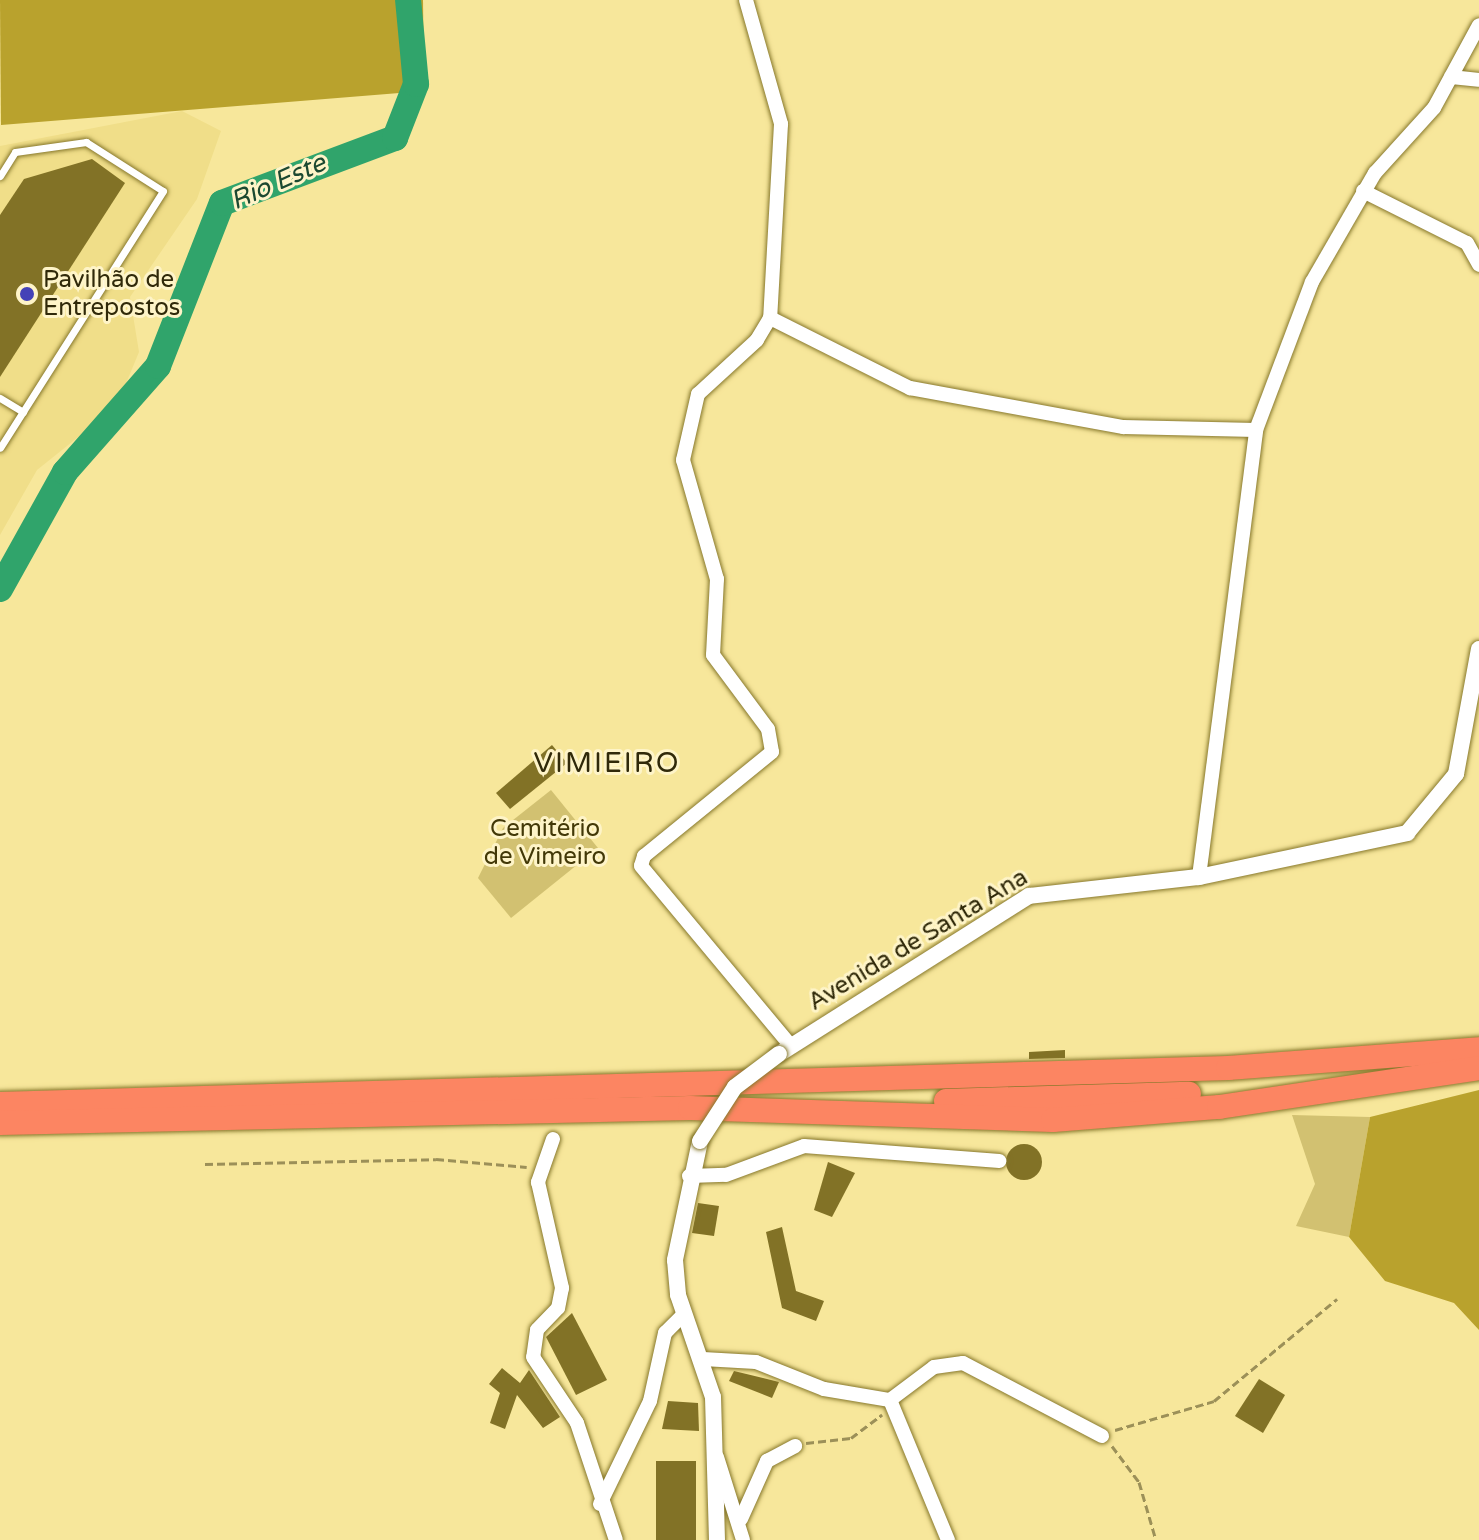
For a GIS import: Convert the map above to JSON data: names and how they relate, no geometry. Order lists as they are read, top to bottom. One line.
{"streets":{"street":["Avenida de Santa Ana"]},"districts":["VIMIEIRO"],"water":["Rio Este"],"parks":["Cemitério de Vimeiro"],"places":["Pavilhão de Entrepostos"]}
